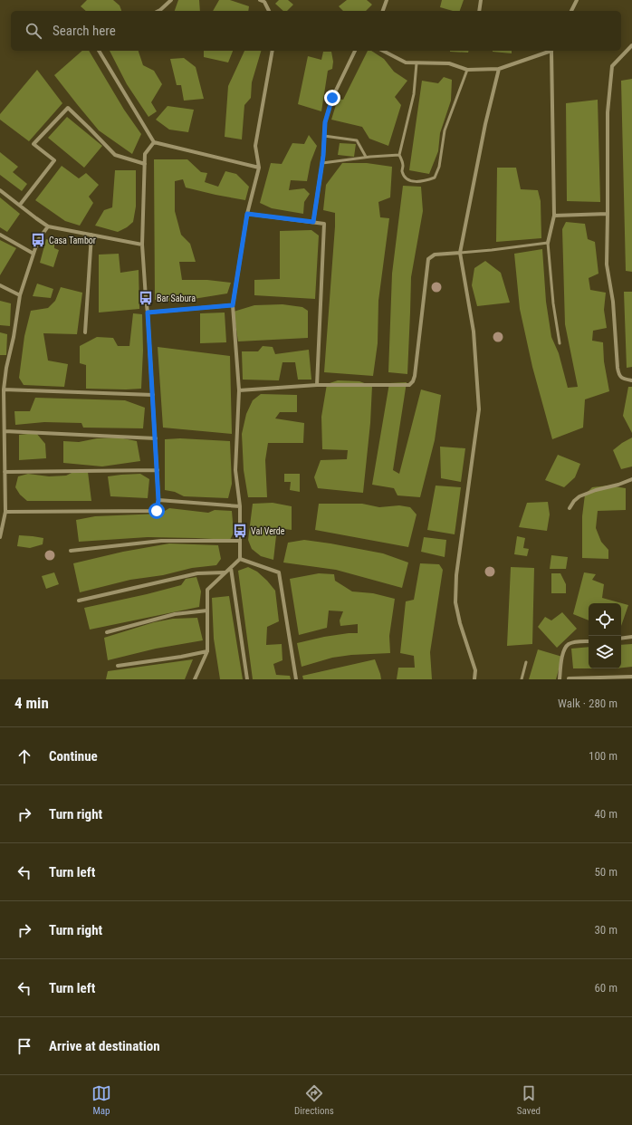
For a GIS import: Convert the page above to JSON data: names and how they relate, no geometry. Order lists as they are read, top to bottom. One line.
{"places":{"bus stop":["Casa Tambor","Bar Sabura","Val Verde"]},"page":{"search":"Search here","heading":["4 min","Walk · 280 m"],"list":[["Continue","100 m"],["Turn right","40 m"],["Turn left","50 m"],["Turn right","30 m"],["Turn left","60 m"],"Arrive at destination"],"nav":["Map","Directions","Saved"]}}
